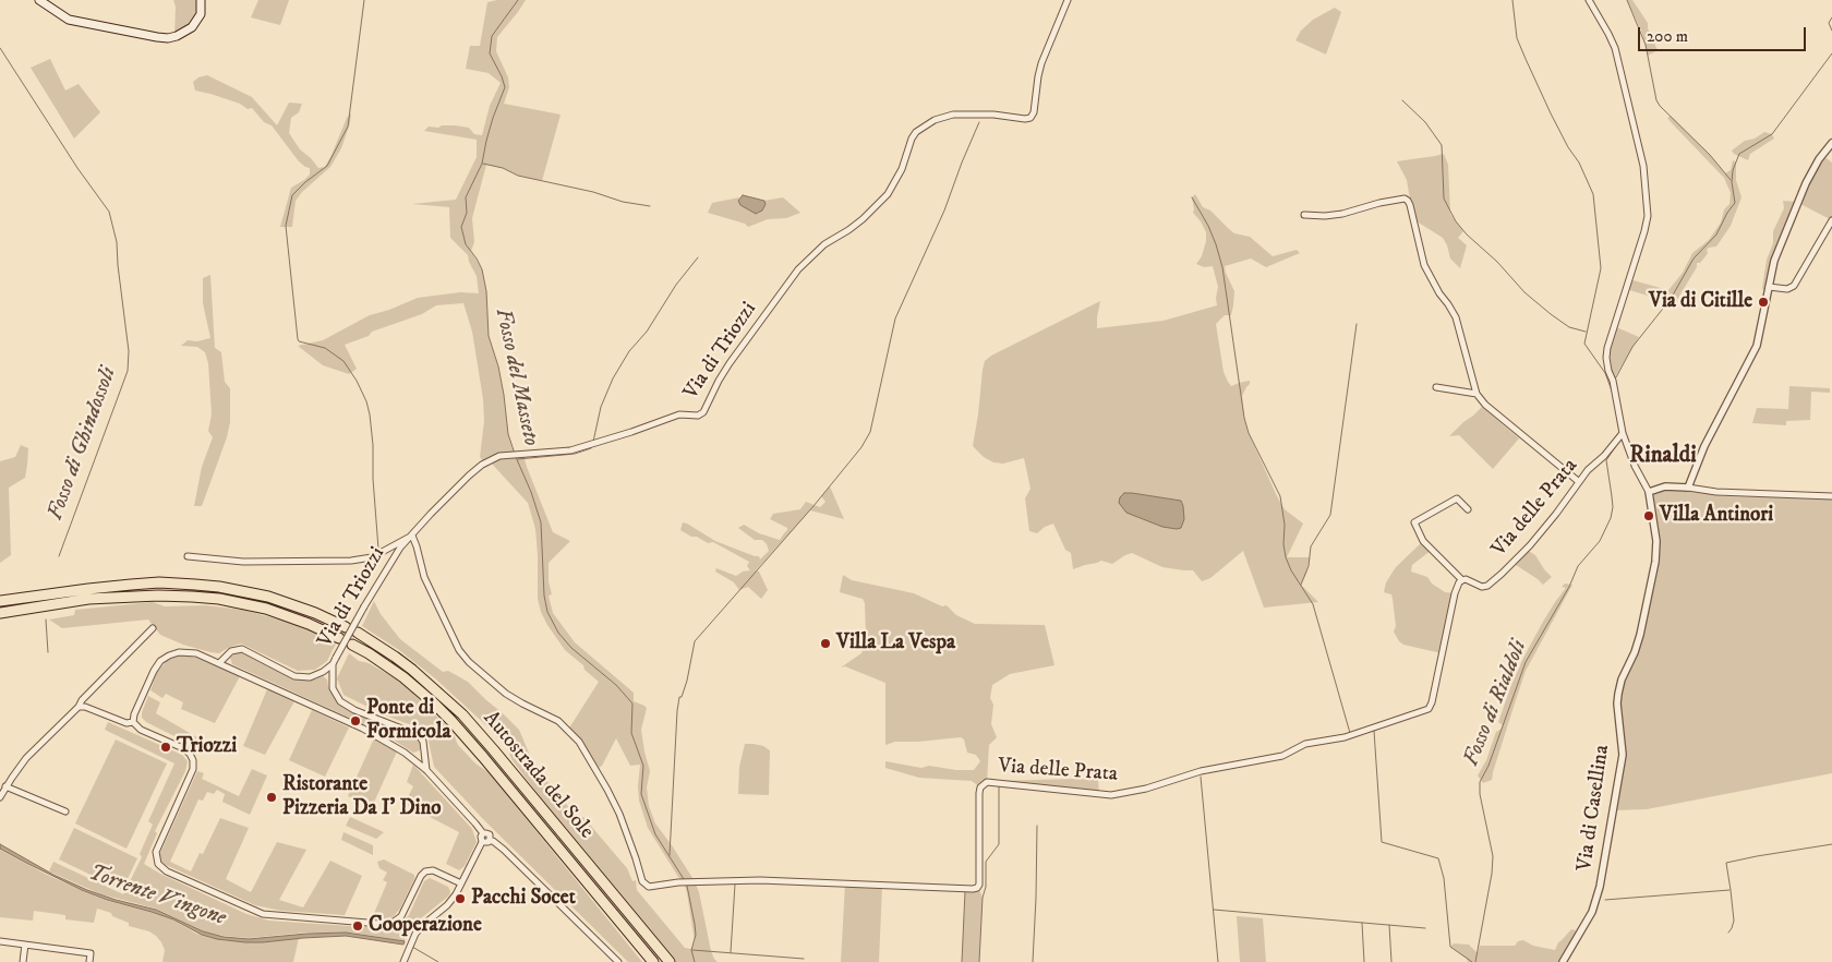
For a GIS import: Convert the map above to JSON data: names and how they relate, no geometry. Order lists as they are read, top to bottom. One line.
{"streets":{"highway":["Autostrada del Sole"],"street":["Via di Triozzi","Via delle Prata","Via di Casellina"]},"crossings":[["Via di Triozzi","Via delle Prata"]],"districts":["Rinaldi"],"water":["Fosso del Masseto","Fosso di Ghindossoli","Fosso di Rialdoli","Torrente Vingone"],"places":["Via di Citille","Villa Antinori","Villa La Vespa","Ponte di Formicola","Triozzi","Ristorante Pizzeria Da I' Dino","Pacchi Socet","Cooperazione"],"scale_bar":"200 m"}
